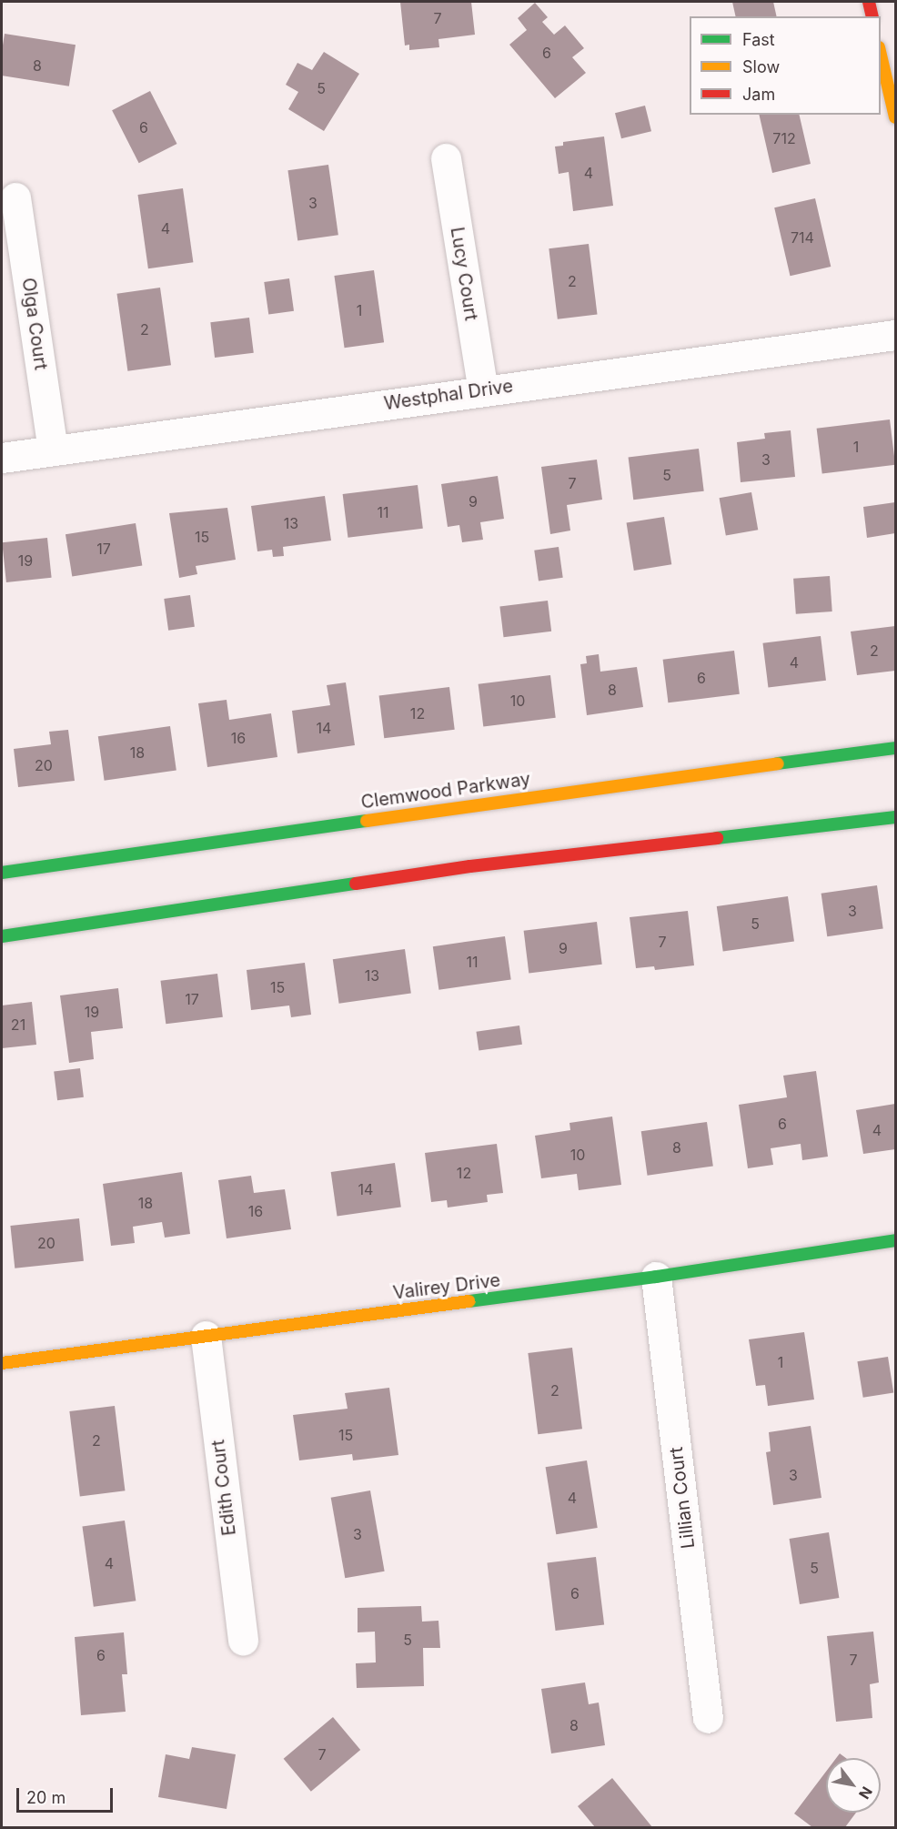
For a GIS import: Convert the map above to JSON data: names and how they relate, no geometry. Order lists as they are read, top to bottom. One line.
{"streets":{"street":["Lucy Court","Olga Court","Westphal Drive","Clemwood Parkway","Valirey Drive","Edith Court","Lillian Court"]},"crossings":[["Lucy Court","Westphal Drive"],["Olga Court","Westphal Drive"],["Valirey Drive","Edith Court"],["Valirey Drive","Lillian Court"]],"house_numbers":["7","6","8","5","6","712","4","3","4","714","2","1","2","1","3","5","7","9","11","13","15","17","19","2","4","6","8","10","12","14","16","18","20","3","5","7","9","11","13","15","17","19","21","6","4","8","10","12","14","18","16","20","1","2","15","2","3","4","3","4","5","6","5","6","7","8","7"],"legend":["Fast","Slow","Jam"],"scale_bar":"20 m","north":"bottom right"}
